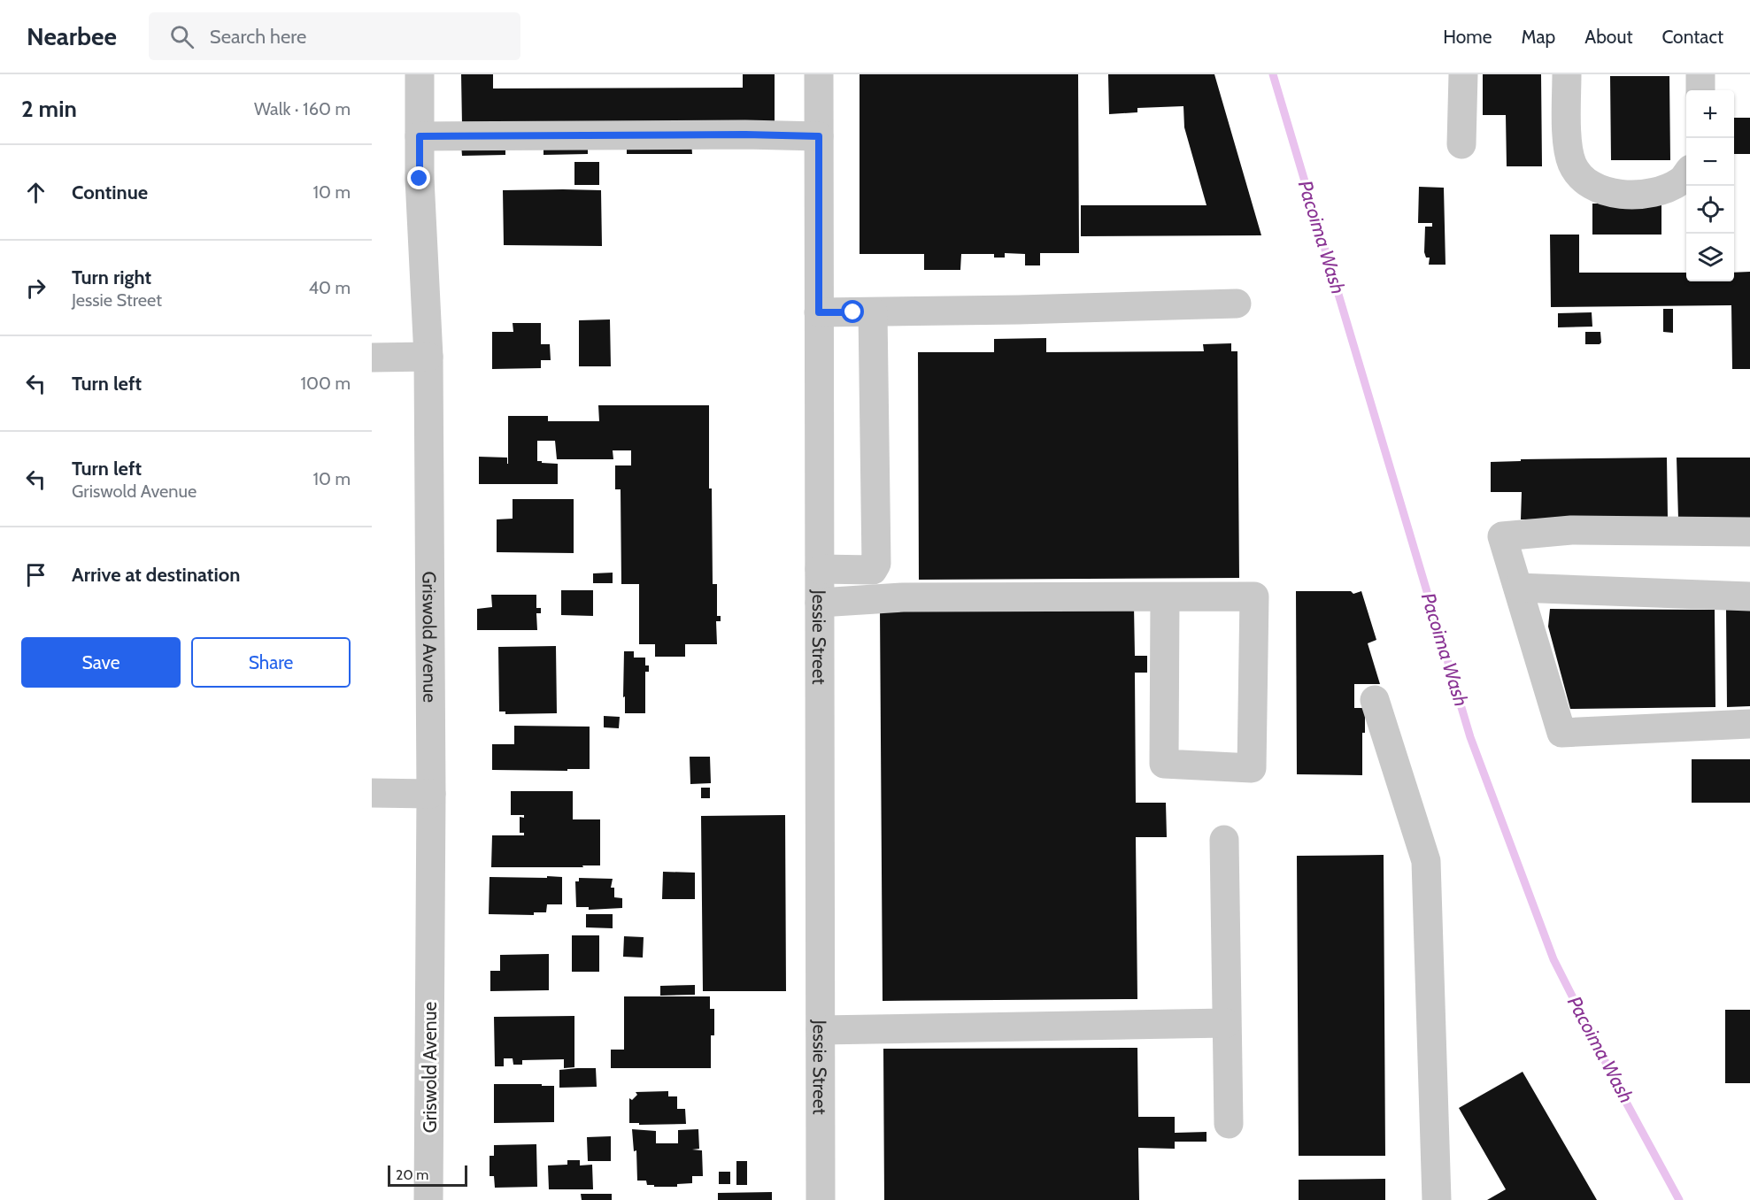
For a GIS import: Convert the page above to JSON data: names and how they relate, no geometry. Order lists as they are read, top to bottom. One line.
{"streets":{"street":["Griswold Avenue","Jessie Street"]},"water":["Pacoima Wash"],"scale_bar":"20 m","page":{"header":"Nearbee","search":"Search here","nav":["Home","Map","About","Contact"],"heading":["2 min","Walk · 160 m"],"map_buttons":["+","−"],"list":[["Continue","10 m"],["Turn right","Jessie Street","40 m"],["Turn left","100 m"],["Turn left","Griswold Avenue","10 m"],"Arrive at destination"],"buttons":["Save","Share"],"scale":"20 m"}}
